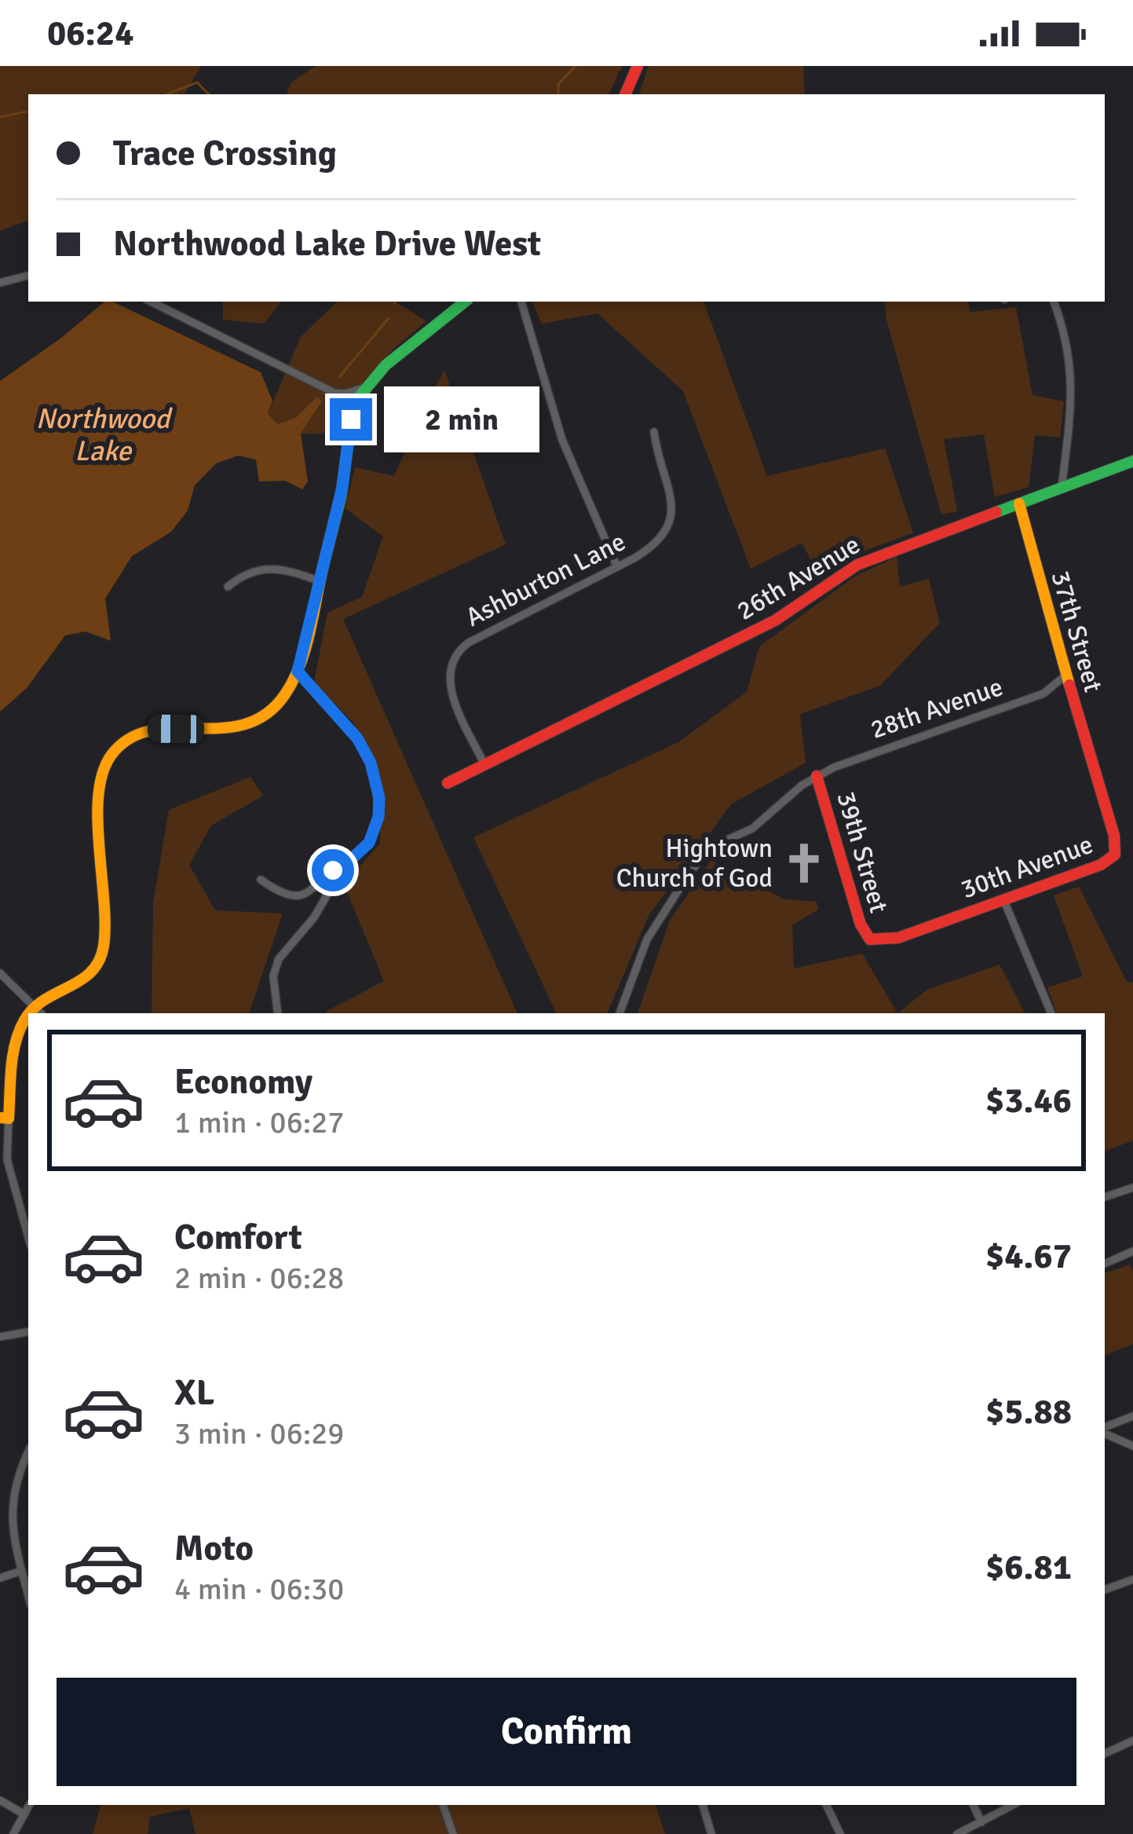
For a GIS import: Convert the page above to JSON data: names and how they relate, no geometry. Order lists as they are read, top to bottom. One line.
{"streets":{"street":["26th Avenue","Ashburton Lane","37th Street","28th Avenue","39th Street","30th Avenue"]},"crossings":[["26th Avenue","Ashburton Lane"],["26th Avenue","37th Street"],["37th Street","28th Avenue"],["37th Street","30th Avenue"],["28th Avenue","39th Street"],["39th Street","30th Avenue"]],"water":["Northwood Lake"],"places":{"church":["Hightown Church of God"]},"page":{"status":"06:24","banner":["Trace Crossing","Northwood Lake Drive West"],"bubble":"2 min","list":[{"name":"Economy","note":"1 min · 06:27","value":"$3.46"},{"name":"Comfort","note":"2 min · 06:28","value":"$4.67"},{"name":"XL","note":"3 min · 06:29","value":"$5.88"},{"name":"Moto","note":"4 min · 06:30","value":"$6.81"}],"buttons":"Confirm"}}
